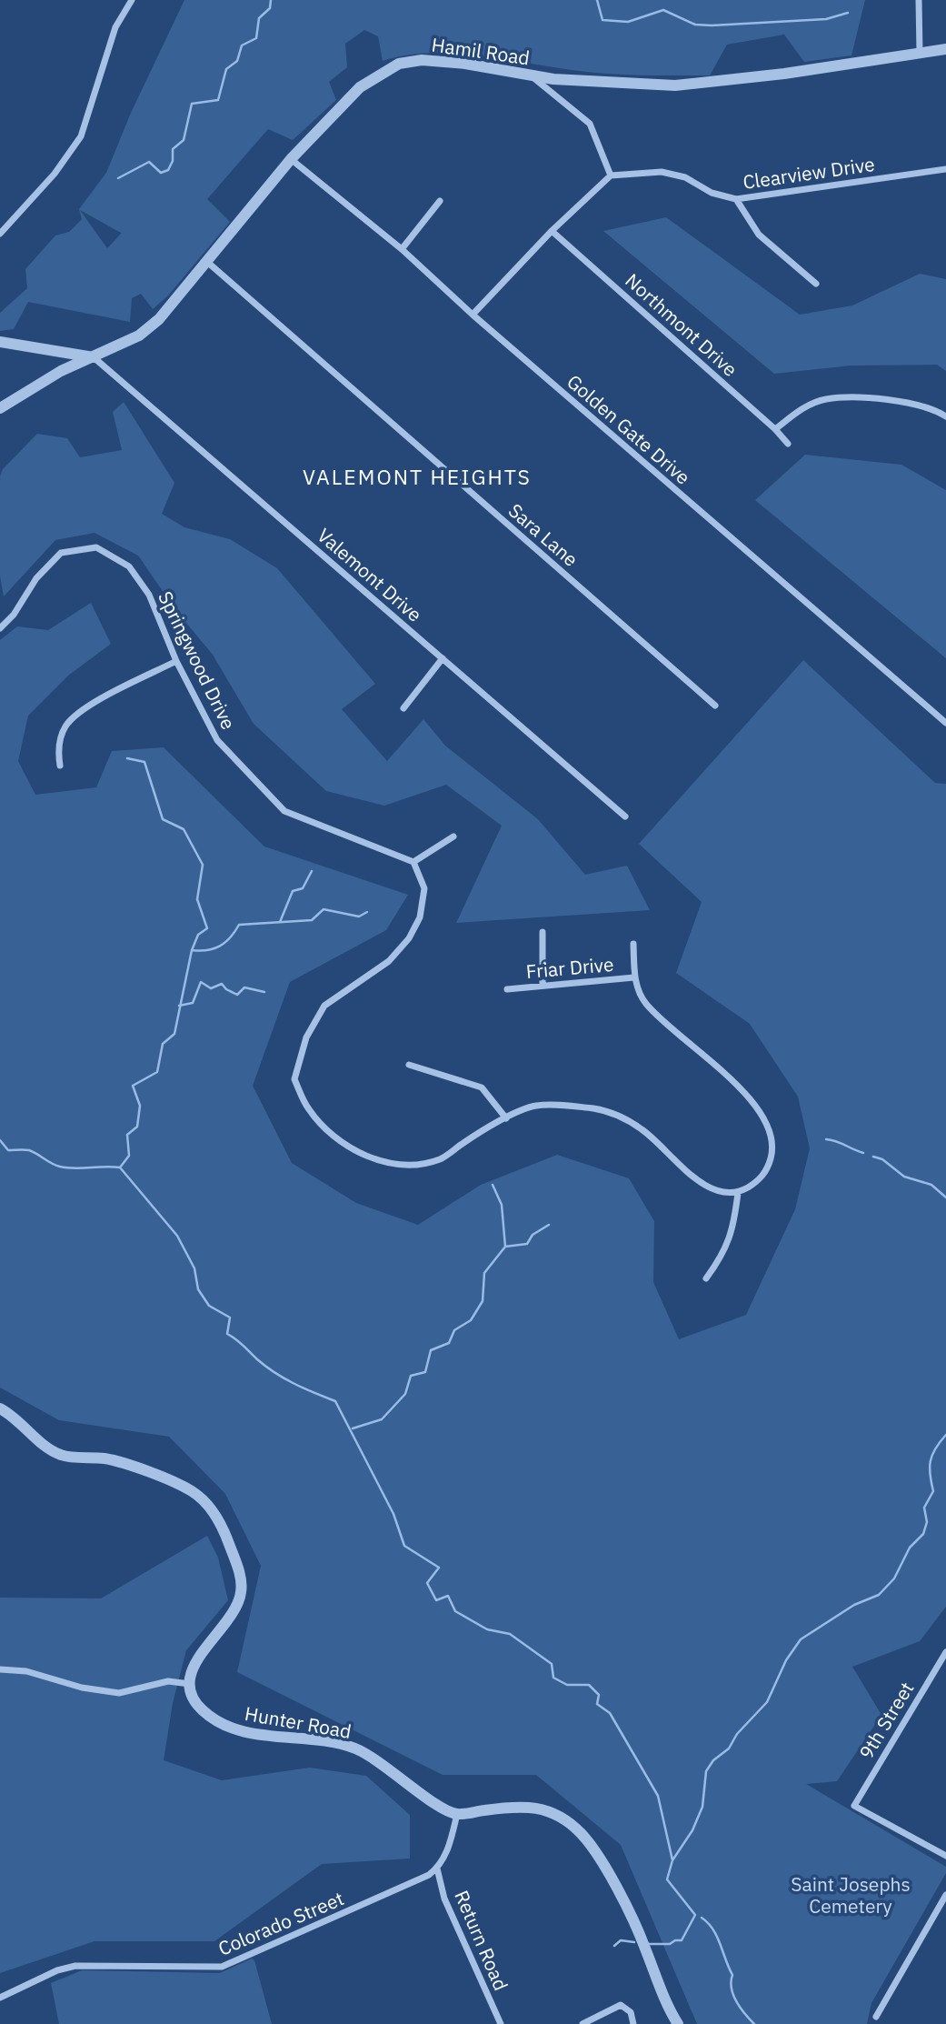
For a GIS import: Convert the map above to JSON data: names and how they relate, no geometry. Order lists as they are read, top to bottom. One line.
{"streets":{"street":["Hamil Road","Clearview Drive","Northmont Drive","Golden Gate Drive","Sara Lane","Valemont Drive","Springwood Drive","Friar Drive","9th Street","Hunter Road","Colorado Street","Return Road"]},"crossings":[["Hamil Road","Golden Gate Drive"],["Hamil Road","Sara Lane"],["Hamil Road","Valemont Drive"],["Colorado Street","Return Road"]],"districts":["VALEMONT HEIGHTS"],"parks":["Saint Josephs Cemetery"]}
